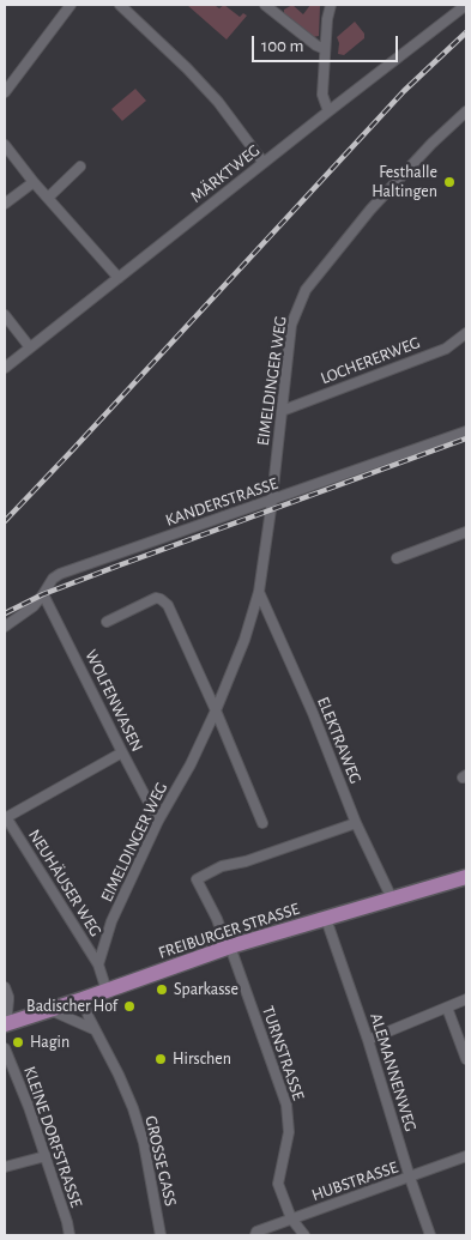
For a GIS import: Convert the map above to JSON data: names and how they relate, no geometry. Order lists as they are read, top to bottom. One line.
{"streets":{"main road":["FREIBURGER STRASSE"],"street":["MÄRKTWEG","LOCHERERWEG","EIMELDINGER WEG","KANDERSTRASSE","WOLFENWASEN","ELEKTRAWEG","NEUHÄUSER WEG","TURNSTRASSE","ALEMANNENWEG","KLEINE DORFSTRASSE","GROSSE GASS","HUBSTRASSE"]},"crossings":[["LOCHERERWEG","EIMELDINGER WEG"],["EIMELDINGER WEG","KANDERSTRASSE"],["EIMELDINGER WEG","WOLFENWASEN"],["EIMELDINGER WEG","ELEKTRAWEG"],["EIMELDINGER WEG","NEUHÄUSER WEG"],["KANDERSTRASSE","WOLFENWASEN"],["ELEKTRAWEG","FREIBURGER STRASSE"],["FREIBURGER STRASSE","TURNSTRASSE"],["FREIBURGER STRASSE","ALEMANNENWEG"],["FREIBURGER STRASSE","GROSSE GASS"],["TURNSTRASSE","HUBSTRASSE"],["ALEMANNENWEG","HUBSTRASSE"]],"places":["Festhalle Haltingen","Sparkasse","Badischer Hof","Hagin","Hirschen"],"scale_bar":"100 m"}
